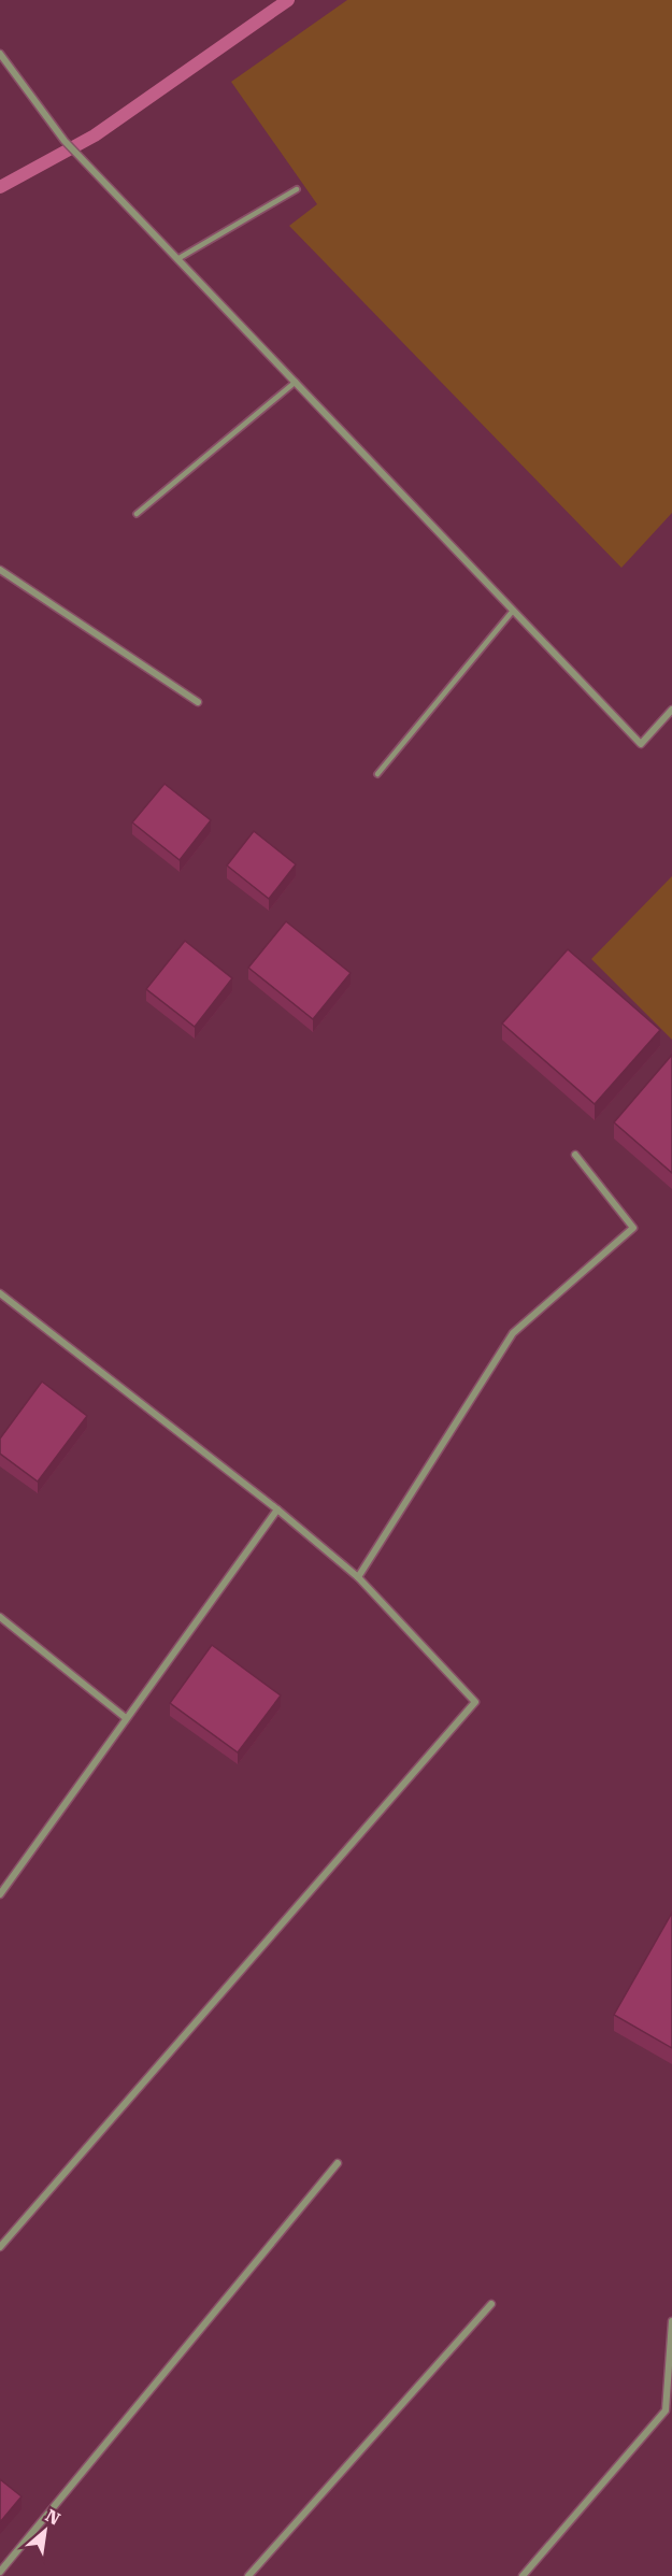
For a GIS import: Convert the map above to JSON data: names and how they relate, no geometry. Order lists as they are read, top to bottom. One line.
{"north":"top right"}
